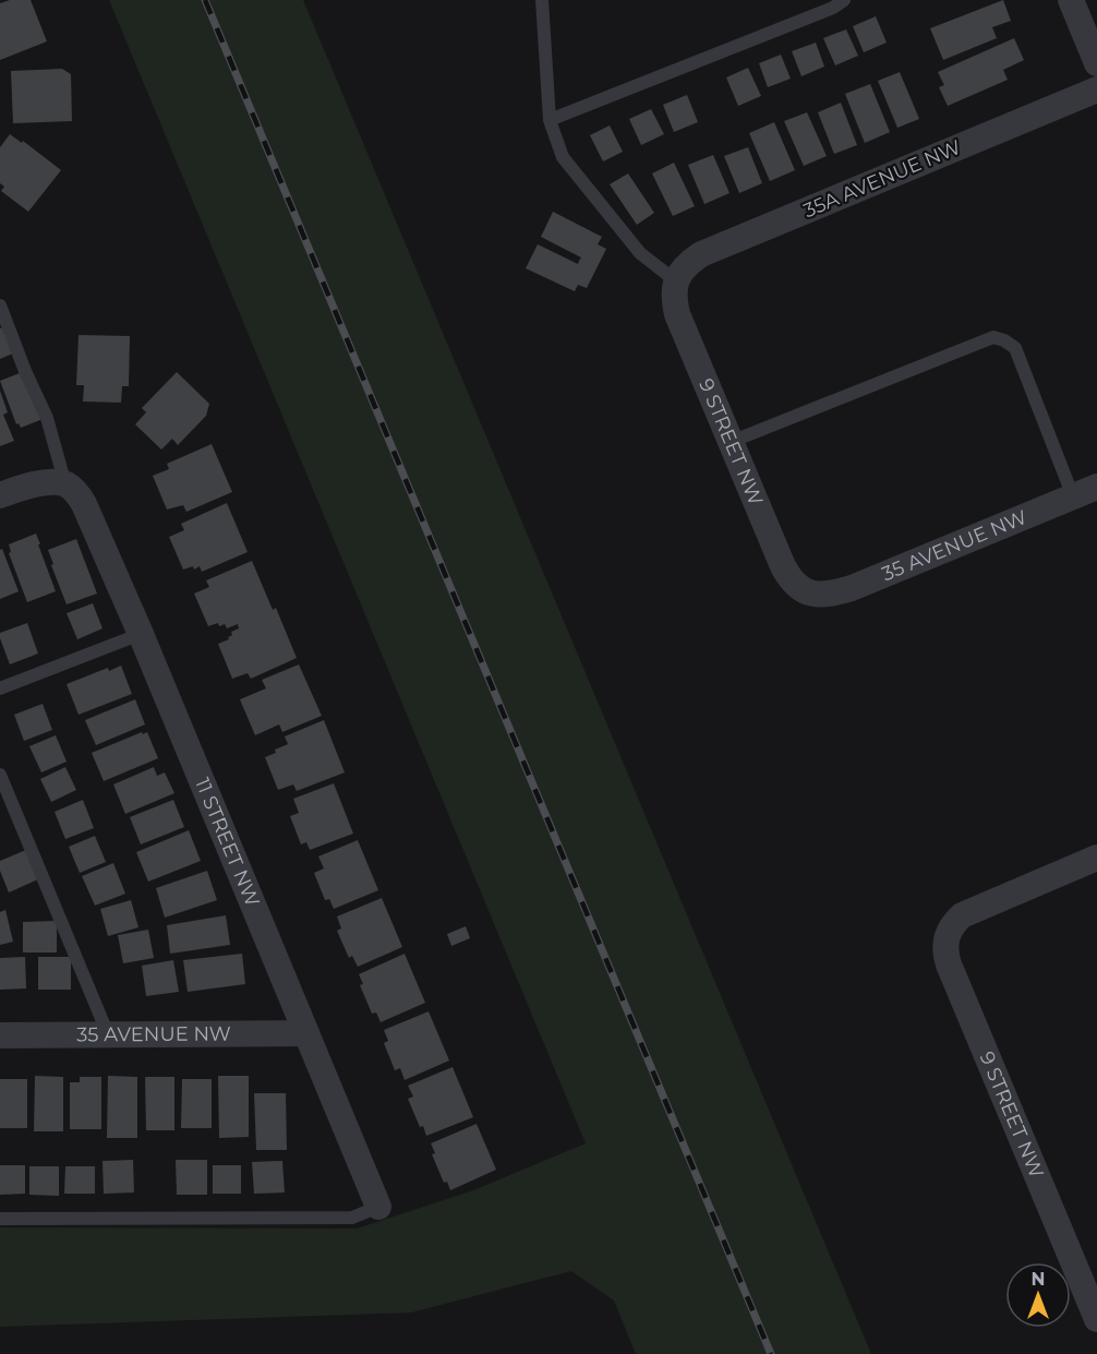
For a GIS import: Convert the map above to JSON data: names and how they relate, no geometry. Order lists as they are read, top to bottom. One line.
{"streets":{"street":["35A AVENUE NW","9 STREET NW","35 AVENUE NW","11 STREET NW"]},"crossings":[["35A AVENUE NW","9 STREET NW"],["9 STREET NW","35 AVENUE NW"],["35 AVENUE NW","11 STREET NW"]],"north":"top"}
